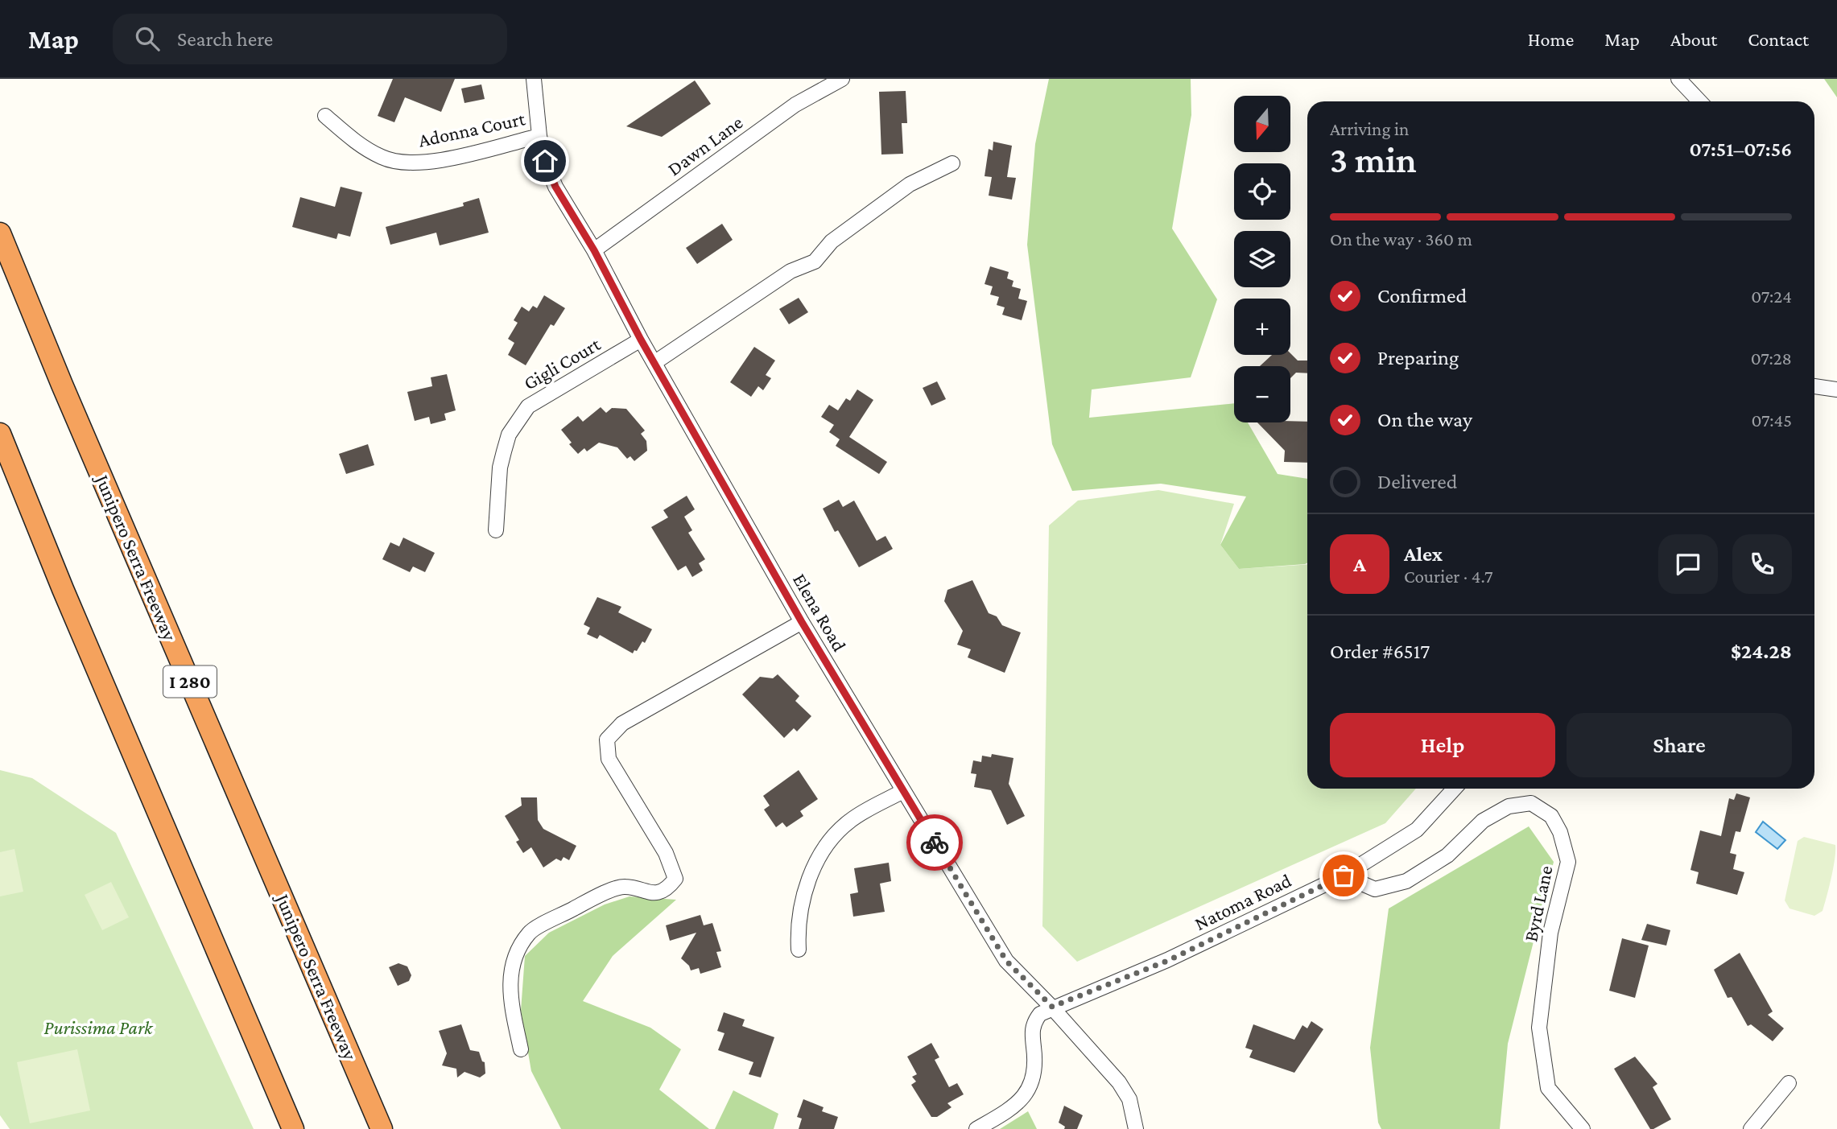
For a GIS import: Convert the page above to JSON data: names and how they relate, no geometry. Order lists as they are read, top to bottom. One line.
{"streets":{"highway":["Junipero Serra Freeway","I 280"],"street":["Adonna Court","Dawn Lane","Gigli Court","Elena Road","Natoma Road","Byrd Lane"]},"crossings":[["Adonna Court","Elena Road"],["Dawn Lane","Elena Road"],["Gigli Court","Elena Road"],["Elena Road","Natoma Road"],["Natoma Road","Byrd Lane"]],"parks":["Purissima Park"],"north":"bottom","page":{"header":"Map","search":"Search here","nav":["Home","Map","About","Contact"],"map_buttons":["+","−"],"heading":["3 min","Arriving in","07:51–07:56"],"panel":["Alex","Courier · 4.7","Order #6517","$24.28"],"bar":"On the way · 360 m","list":[["Confirmed","07:24"],["Preparing","07:28"],["On the way","07:45"],"Delivered"],"round":"A","buttons":["Help","Share"]}}
